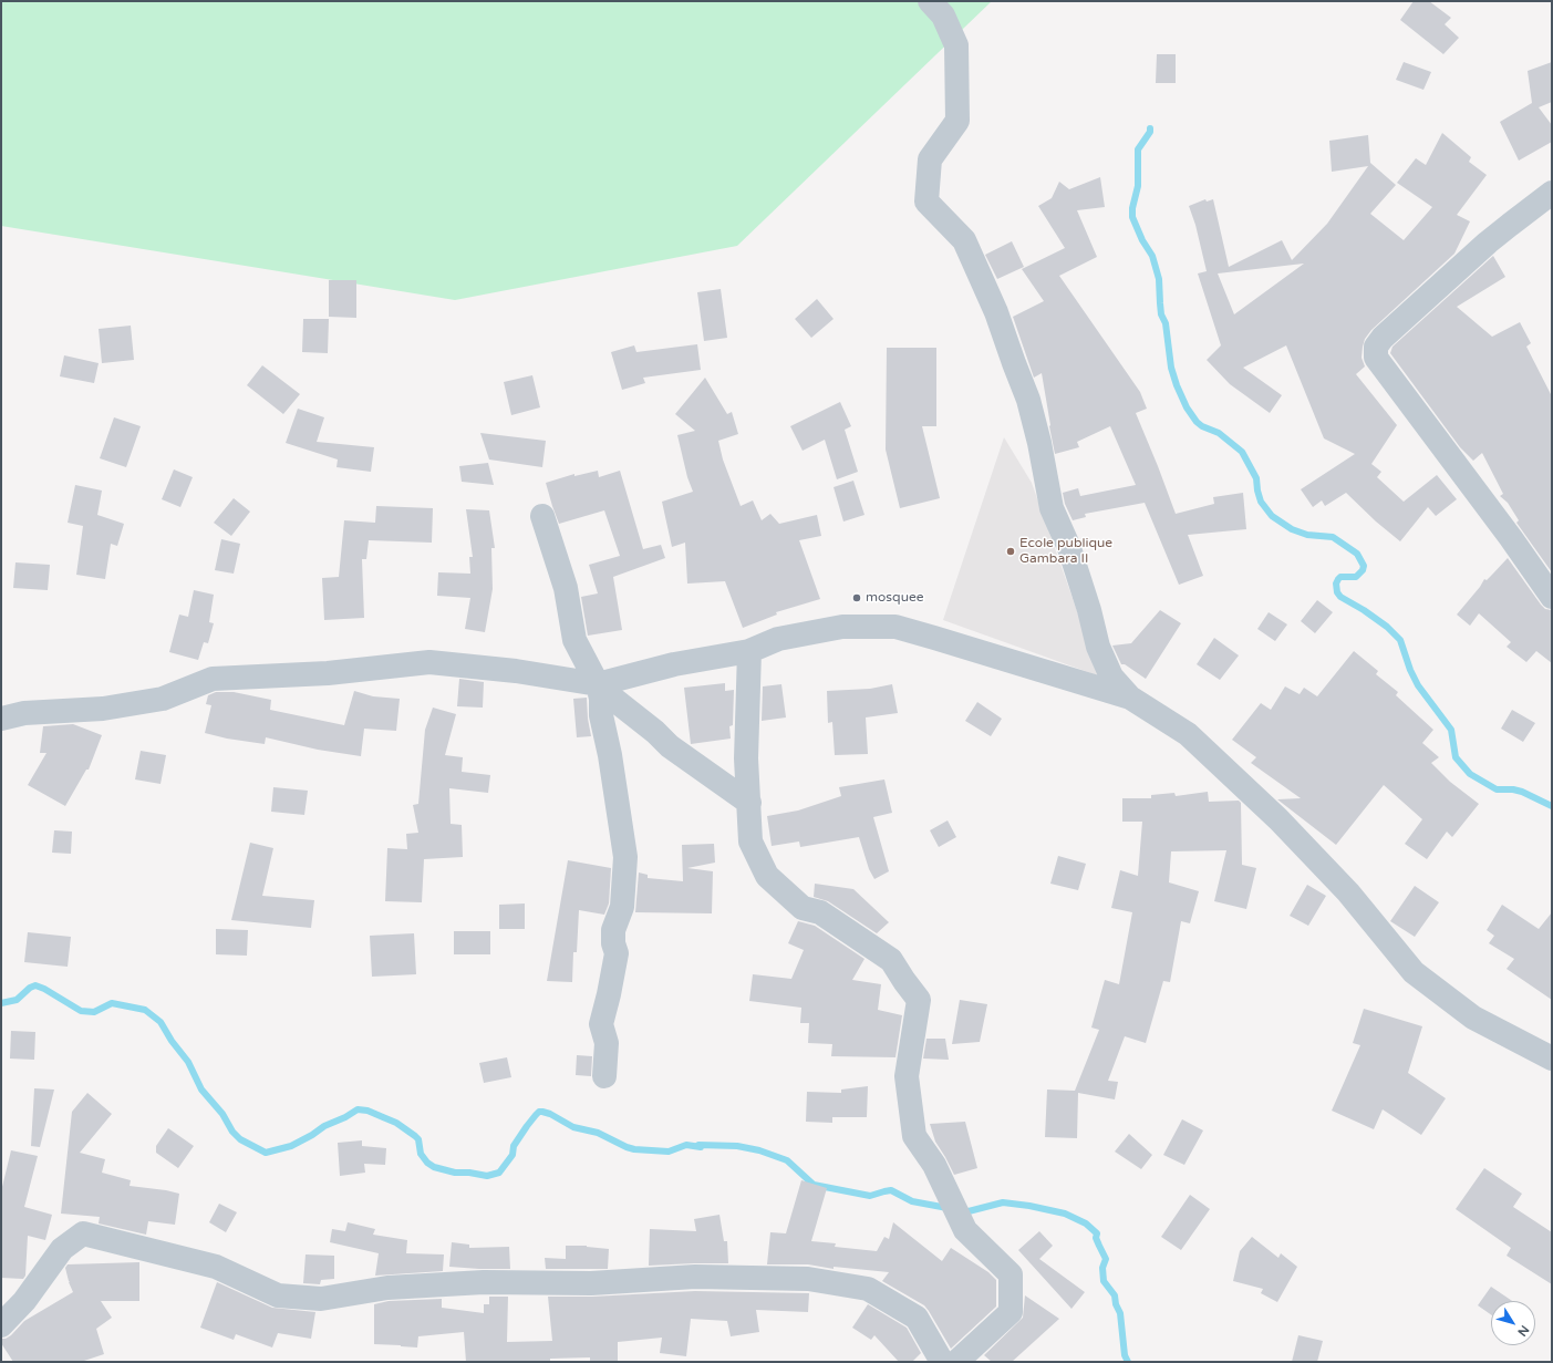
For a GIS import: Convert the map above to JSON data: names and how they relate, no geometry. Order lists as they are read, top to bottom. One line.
{"places":["Ecole publique Gambara II","mosquee"],"north":"bottom right"}
